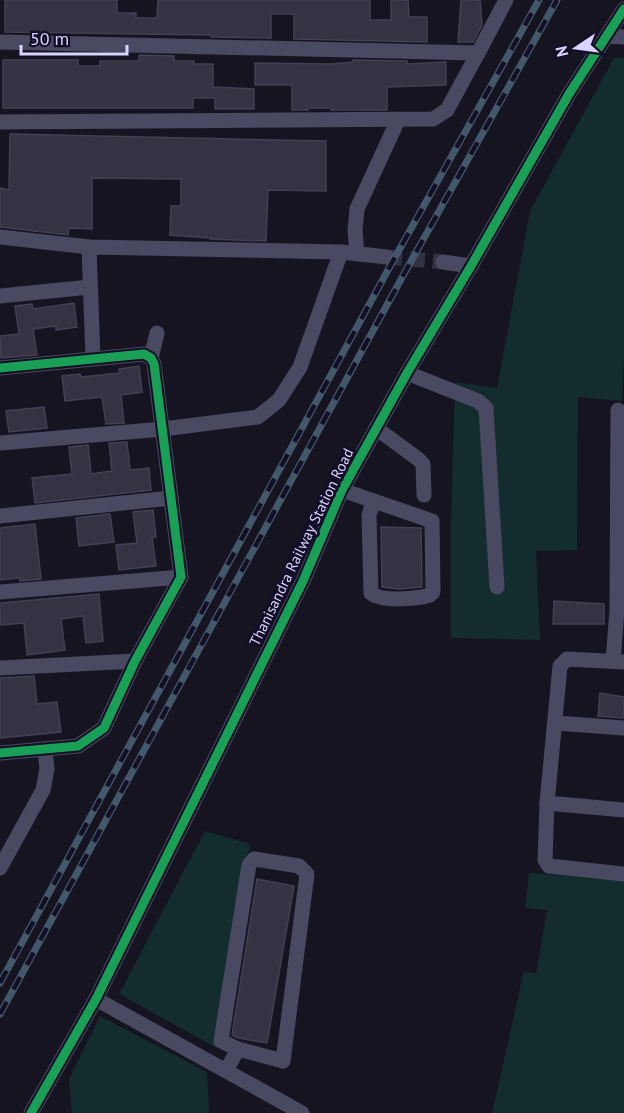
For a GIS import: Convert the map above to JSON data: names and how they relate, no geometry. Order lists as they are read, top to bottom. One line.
{"streets":{"street":["Thanisandra Railway Station Road"]},"scale_bar":"50 m","north":"left"}
